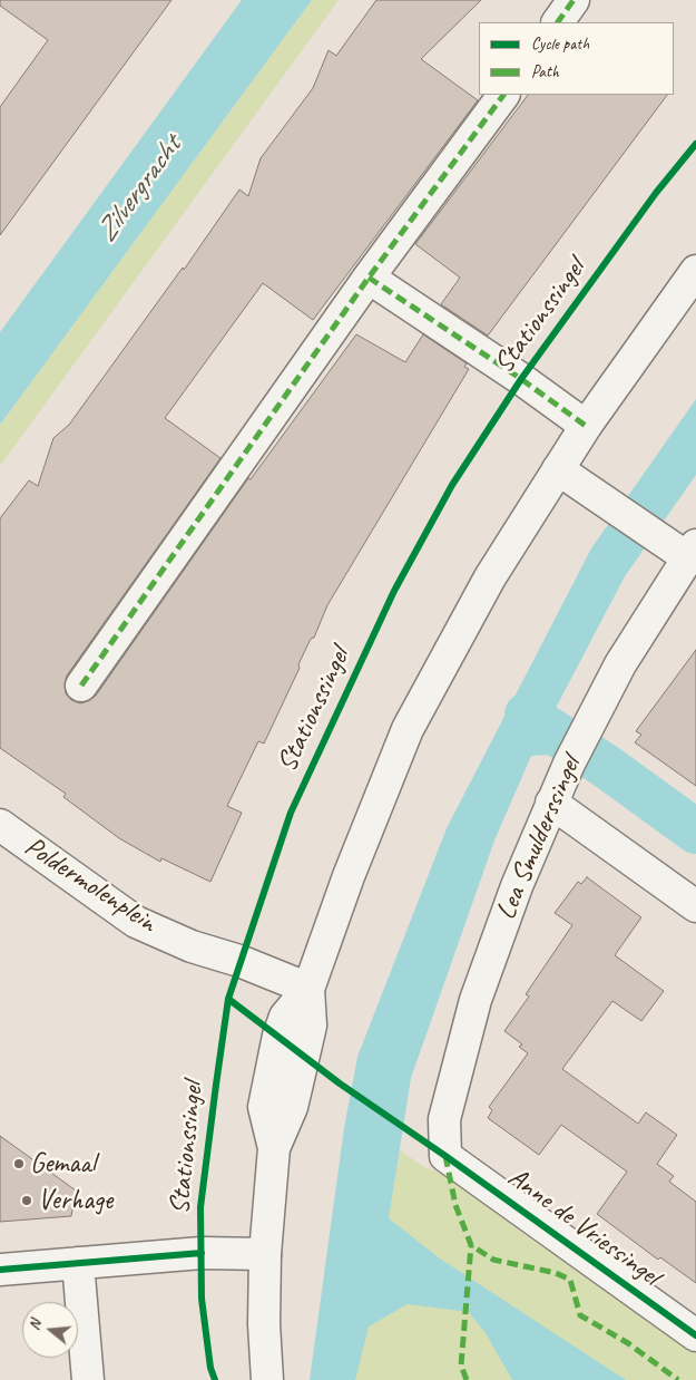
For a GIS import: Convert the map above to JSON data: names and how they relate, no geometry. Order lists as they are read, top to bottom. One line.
{"streets":{"street":["Lea Smulderssingel","Poldermolenplein","Anne de Vriessingel"],"cycle path":["Stationssingel"]},"crossings":[["Lea Smulderssingel","Anne de Vriessingel"]],"water":["Zilvergracht"],"places":["Gemaal","Verhage"],"legend":["Cycle path","Path"],"north":"left"}
